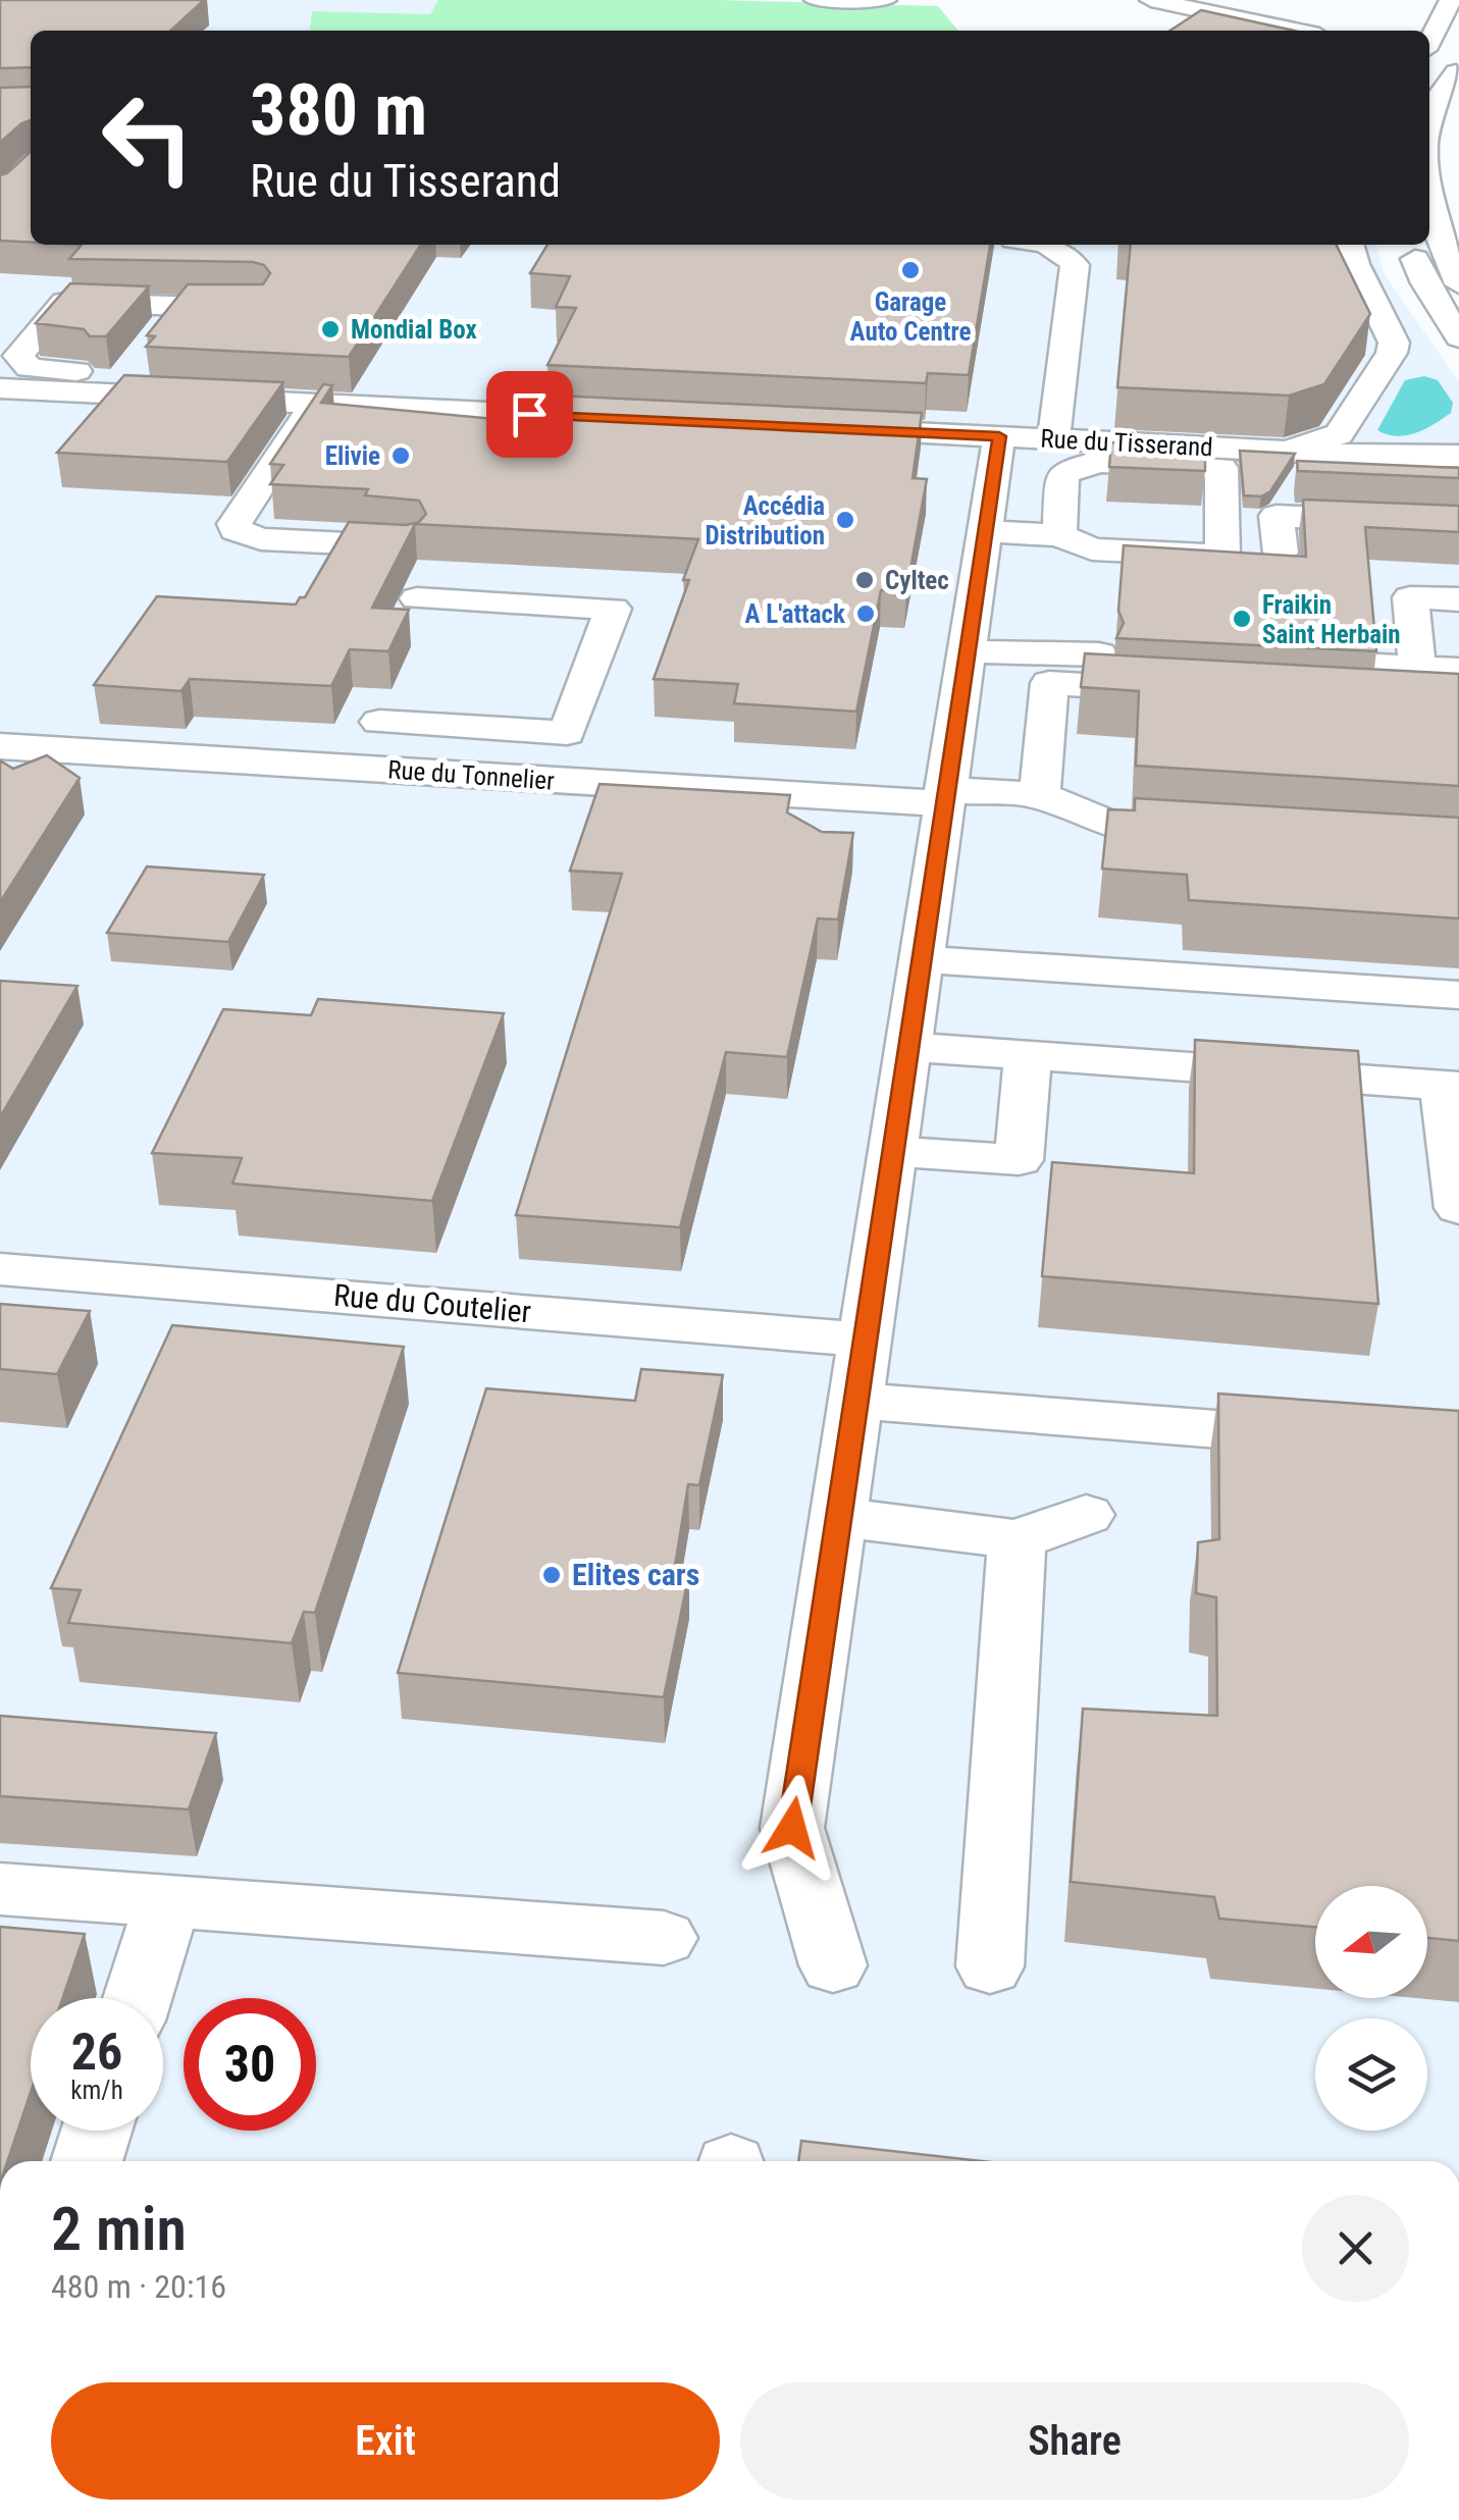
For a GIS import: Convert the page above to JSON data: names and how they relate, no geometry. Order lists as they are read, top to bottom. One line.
{"streets":{"street":["Rue du Tisserand","Rue du Tonnelier","Rue du Coutelier"]},"places":["Garage Auto Centre","Mondial Box","Elivie","Accédia Distribution","Cyltec","A L'attack","Fraikin Saint Herbain","Elites cars"],"north":"left","page":{"turn":["380 m","Rue du Tisserand"],"speed":"26 km/h","limit":"30","heading":["2 min","480 m · 20:16"],"buttons":["Exit","Share"]}}
